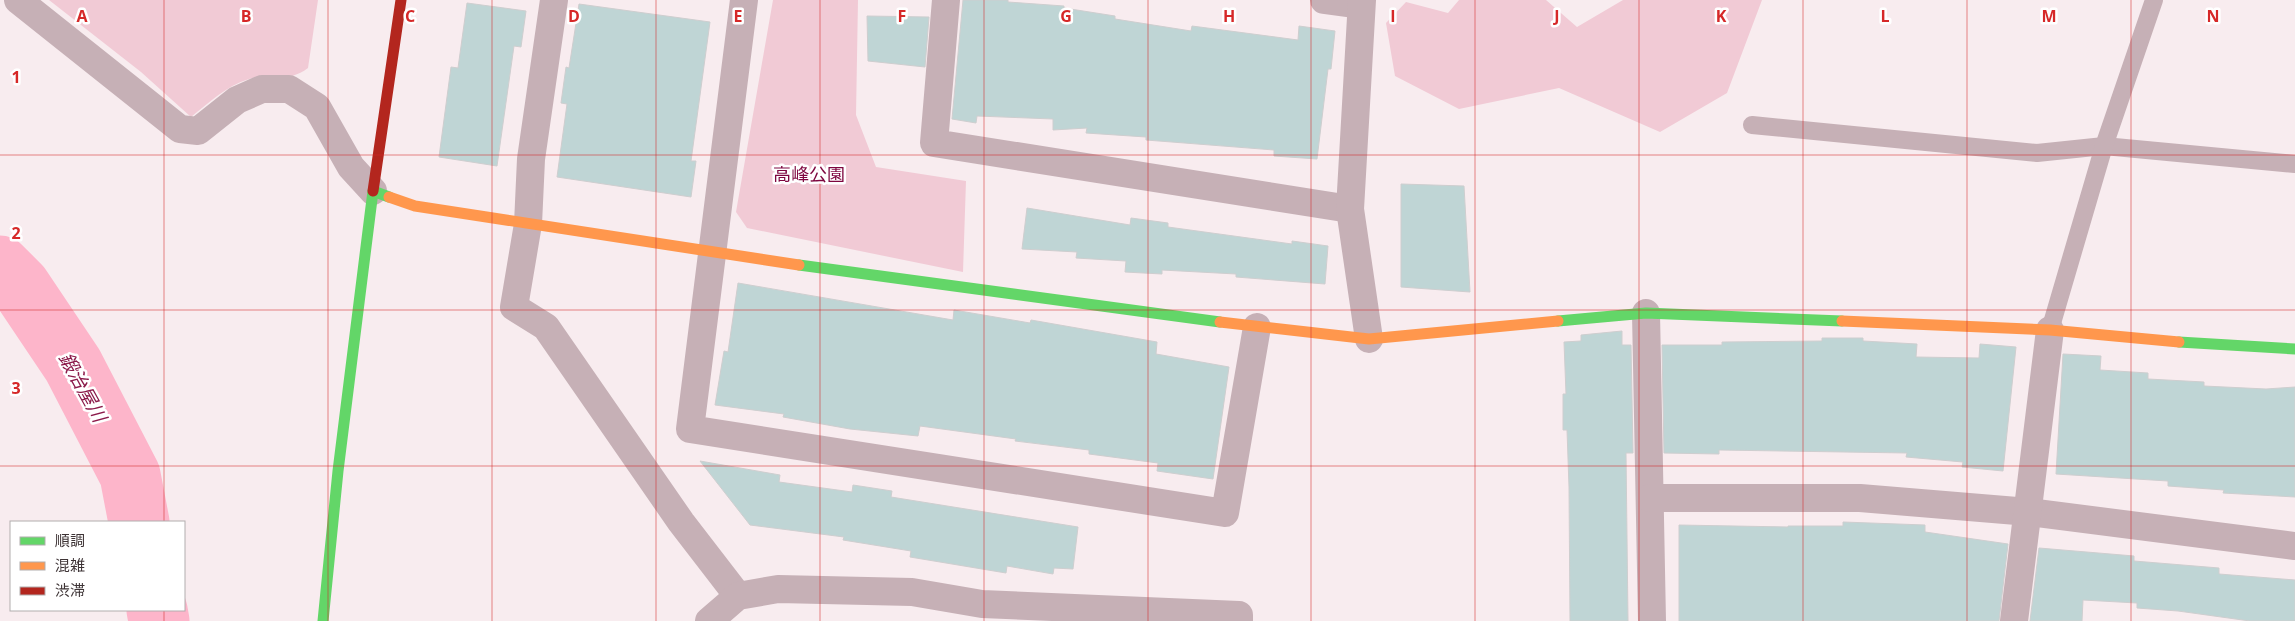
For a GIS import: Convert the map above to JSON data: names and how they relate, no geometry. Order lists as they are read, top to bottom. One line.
{"water":["鍛治屋川"],"parks":["高峰公園"],"legend":["順調","混雑","渋滞"],"grid":{"columns":["A","B","C","D","E","F","G","H","I","J","K","L","M","N"],"rows":["1","2","3"]}}
